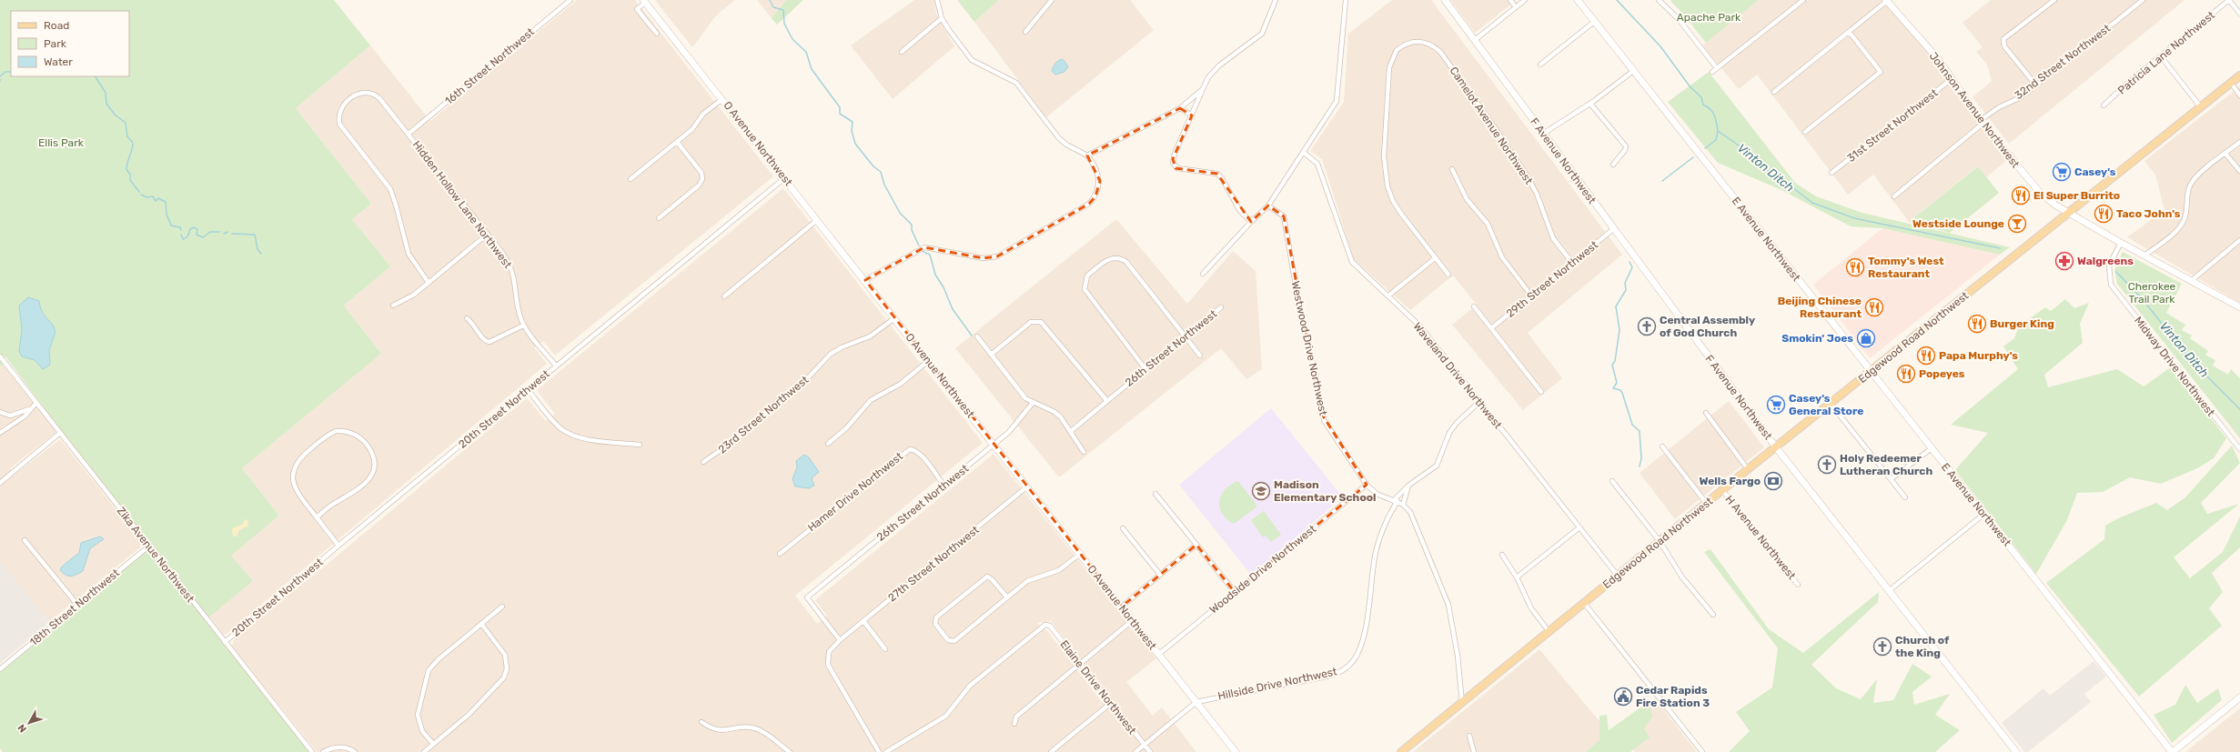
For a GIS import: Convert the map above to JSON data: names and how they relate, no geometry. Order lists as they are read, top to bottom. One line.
{"streets":{"main road":["Edgewood Road Northwest"],"street":["Patricia Lane Northwest","32nd Street Northwest","16th Street Northwest","Johnson Avenue Northwest","Camelot Avenue Northwest","31st Street Northwest","O Avenue Northwest","F Avenue Northwest","Hidden Hollow Lane Northwest","E Avenue Northwest","29th Street Northwest","26th Street Northwest","Westwood Drive Northwest","Midway Drive Northwest","Waveland Drive Northwest","20th Street Northwest","23rd Street Northwest","Hamer Drive Northwest","H Avenue Northwest","Zika Avenue Northwest","27th Street Northwest","Woodside Drive Northwest","18th Street Northwest","Hillside Drive Northwest","Elaine Drive Northwest"]},"crossings":[["32nd Street Northwest","Johnson Avenue Northwest"],["16th Street Northwest","Hidden Hollow Lane Northwest"],["Johnson Avenue Northwest","31st Street Northwest"],["Johnson Avenue Northwest","Edgewood Road Northwest"],["Johnson Avenue Northwest","Midway Drive Northwest"],["Camelot Avenue Northwest","29th Street Northwest"],["O Avenue Northwest","26th Street Northwest"],["O Avenue Northwest","20th Street Northwest"],["O Avenue Northwest","23rd Street Northwest"],["O Avenue Northwest","27th Street Northwest"],["O Avenue Northwest","Woodside Drive Northwest"],["O Avenue Northwest","Hillside Drive Northwest"],["F Avenue Northwest","29th Street Northwest"],["F Avenue Northwest","Edgewood Road Northwest"],["Hidden Hollow Lane Northwest","20th Street Northwest"],["E Avenue Northwest","Edgewood Road Northwest"],["Edgewood Road Northwest","Westwood Drive Northwest"],["Edgewood Road Northwest","Waveland Drive Northwest"],["Edgewood Road Northwest","H Avenue Northwest"],["26th Street Northwest","Hamer Drive Northwest"],["26th Street Northwest","27th Street Northwest"],["Westwood Drive Northwest","Woodside Drive Northwest"],["Westwood Drive Northwest","Hillside Drive Northwest"],["Waveland Drive Northwest","Hillside Drive Northwest"],["20th Street Northwest","Zika Avenue Northwest"],["Zika Avenue Northwest","18th Street Northwest"],["Hillside Drive Northwest","Elaine Drive Northwest"]],"water":["Vinton Ditch"],"parks":["Apache Park","Ellis Park","Cherokee Trail Park"],"places":{"supermarket":["Casey's","Casey's General Store"],"restaurant":["El Super Burrito","Taco John's","Tommy's West Restaurant","Beijing Chinese Restaurant","Burger King","Papa Murphy's","Popeyes"],"bar":["Westside Lounge"],"pharmacy":["Walgreens"],"church":["Central Assembly of God Church","Holy Redeemer Lutheran Church","Church of the King"],"shop":["Smokin' Joes"],"bank":["Wells Fargo"],"school or university":["Madison Elementary School"],"public building":["Cedar Rapids Fire Station 3"]},"legend":["Road","Park","Water"],"north":"bottom left"}
